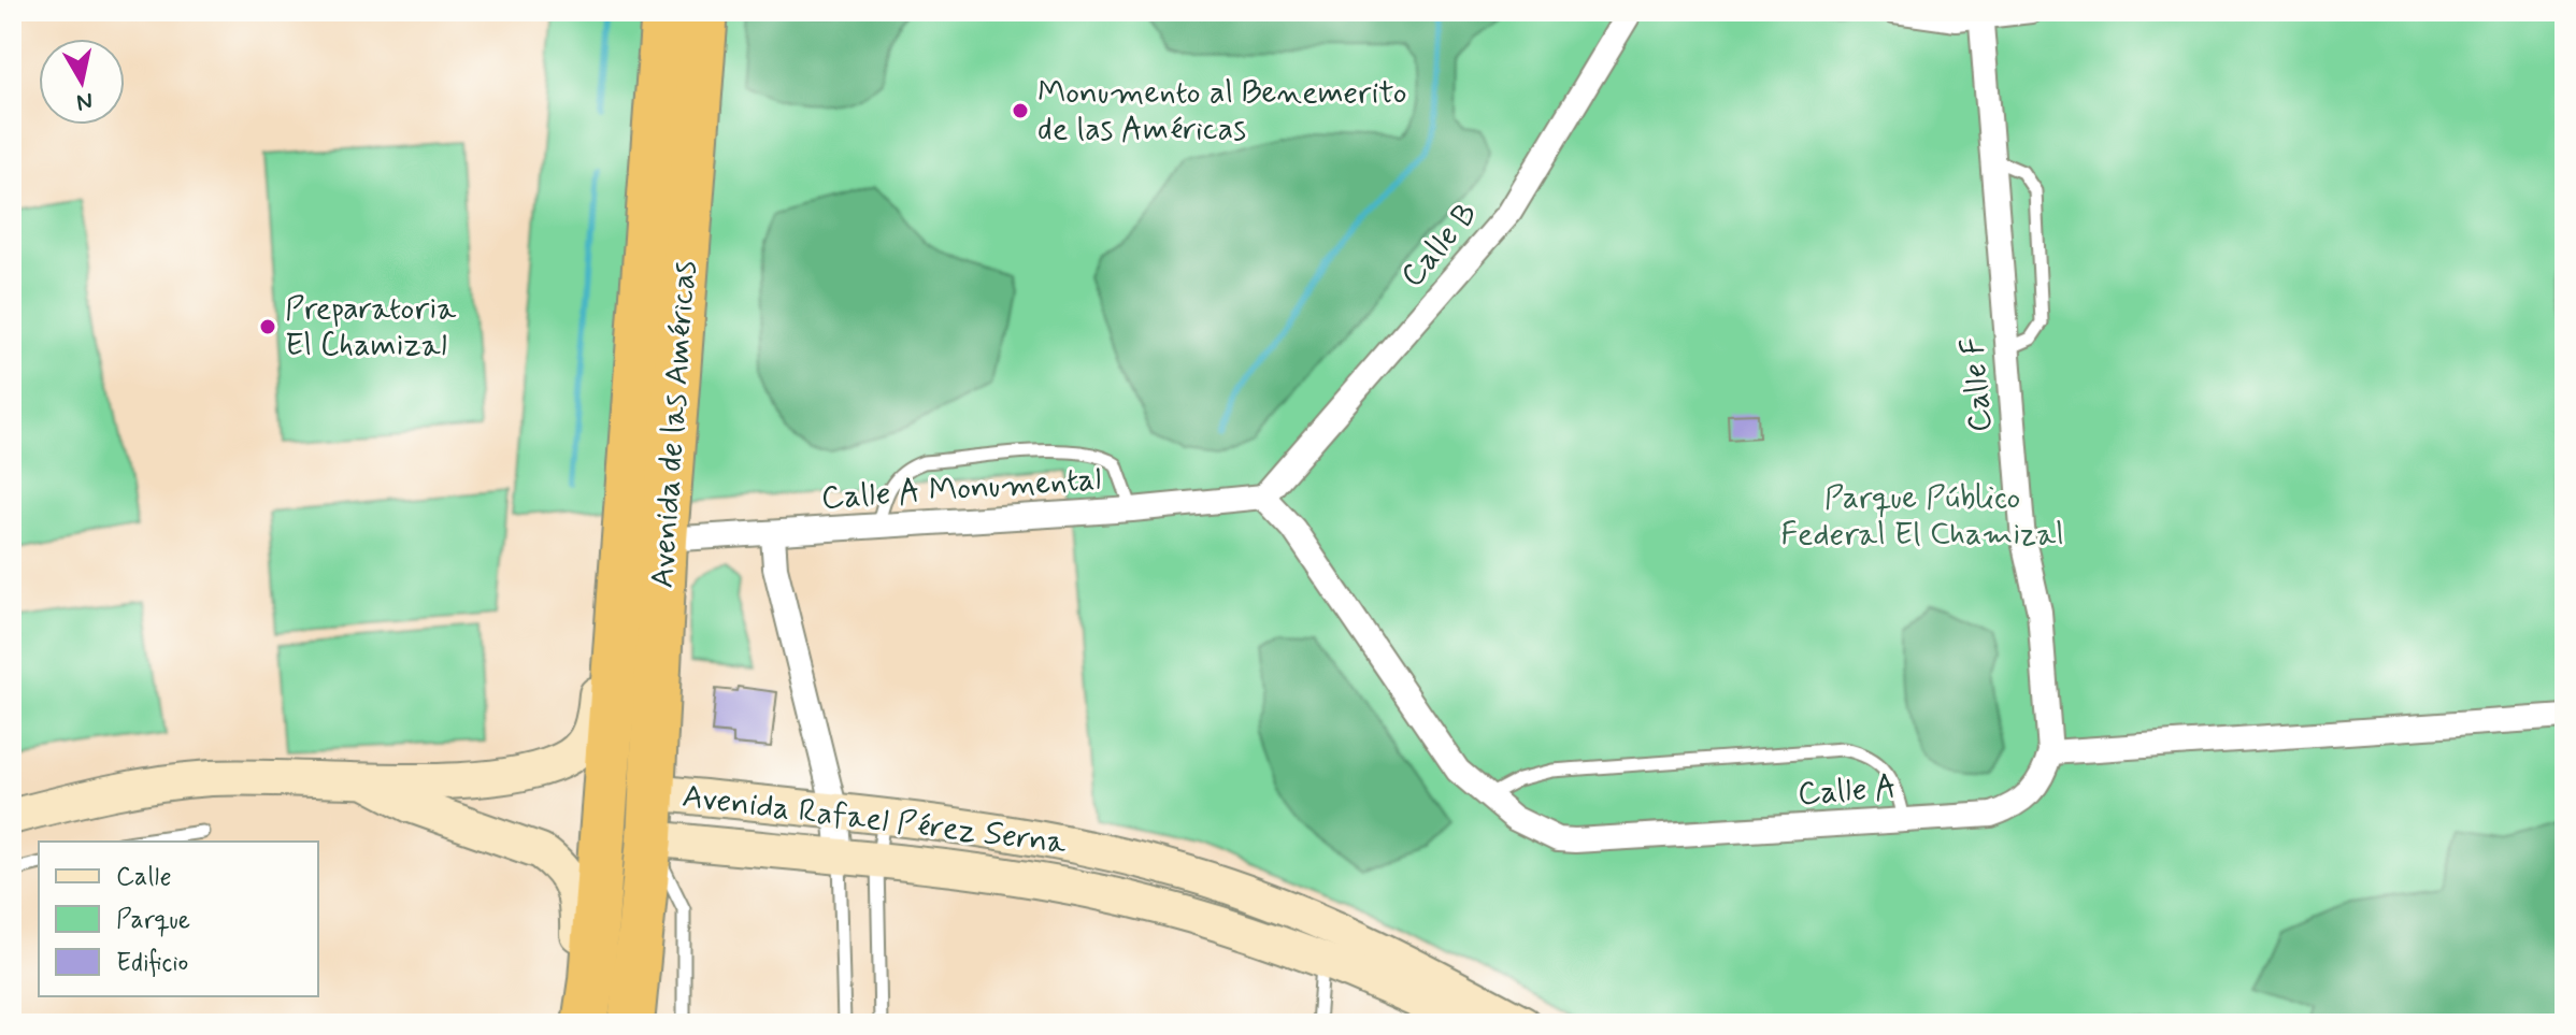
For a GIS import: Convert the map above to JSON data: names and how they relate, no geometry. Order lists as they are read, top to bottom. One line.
{"streets":{"highway":["Avenida de las Américas"],"main road":["Avenida Rafael Pérez Serna"],"street":["Calle B","Calle F","Calle A Monumental","Calle A"]},"crossings":[["Calle B","Calle A Monumental"],["Calle B","Calle A"],["Calle F","Calle A"],["Avenida de las Américas","Calle A Monumental"],["Avenida de las Américas","Avenida Rafael Pérez Serna"],["Calle A Monumental","Calle A"]],"parks":["Parque Público Federal El Chamizal"],"places":["Monumento al Benemerito de las Américas","Preparatoria El Chamizal"],"legend":["Calle","Parque","Edificio"],"north":"bottom"}
